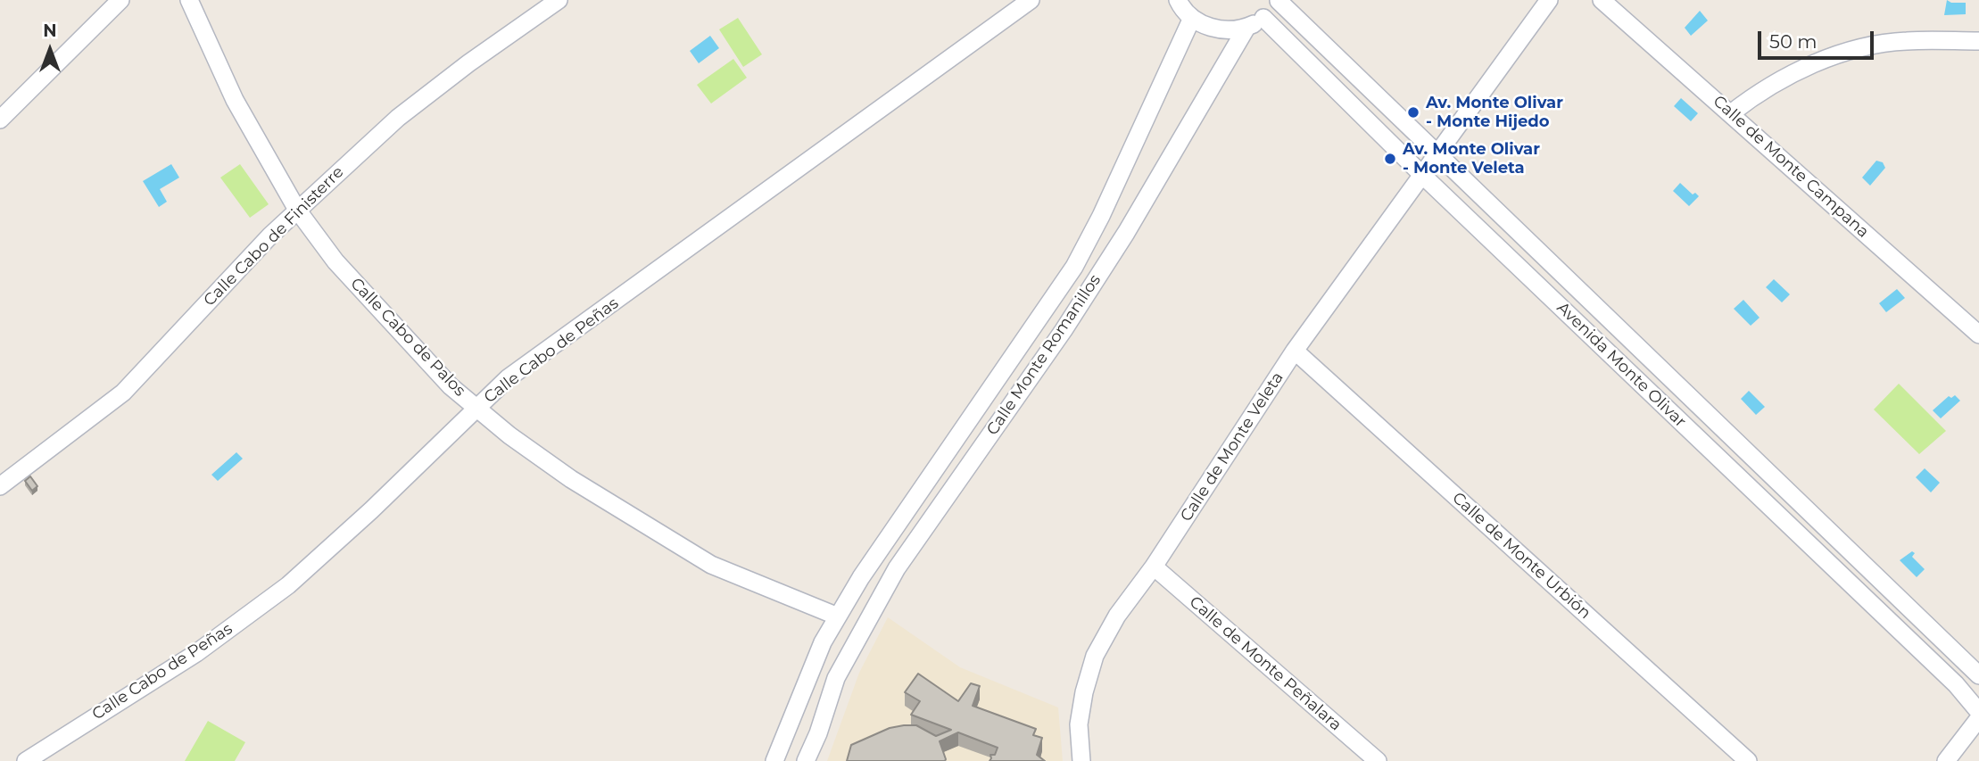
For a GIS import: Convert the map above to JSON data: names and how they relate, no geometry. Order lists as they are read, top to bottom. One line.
{"streets":{"street":["Calle de Monte Campana","Calle Cabo de Finisterre","Calle Cabo de Palos","Calle Cabo de Peñas","Calle Monte Romanillos","Avenida Monte Olivar","Calle de Monte Veleta","Calle de Monte Urbión","Calle de Monte Peñalara"]},"crossings":[["Calle Cabo de Finisterre","Calle Cabo de Palos"],["Calle Cabo de Palos","Calle Cabo de Peñas"],["Calle Cabo de Palos","Calle Monte Romanillos"],["Avenida Monte Olivar","Calle de Monte Veleta"],["Calle de Monte Veleta","Calle de Monte Urbión"],["Calle de Monte Veleta","Calle de Monte Peñalara"]],"places":["Av. Monte Olivar - Monte Hijedo","Av. Monte Olivar - Monte Veleta"],"scale_bar":"50 m","north":"top"}
